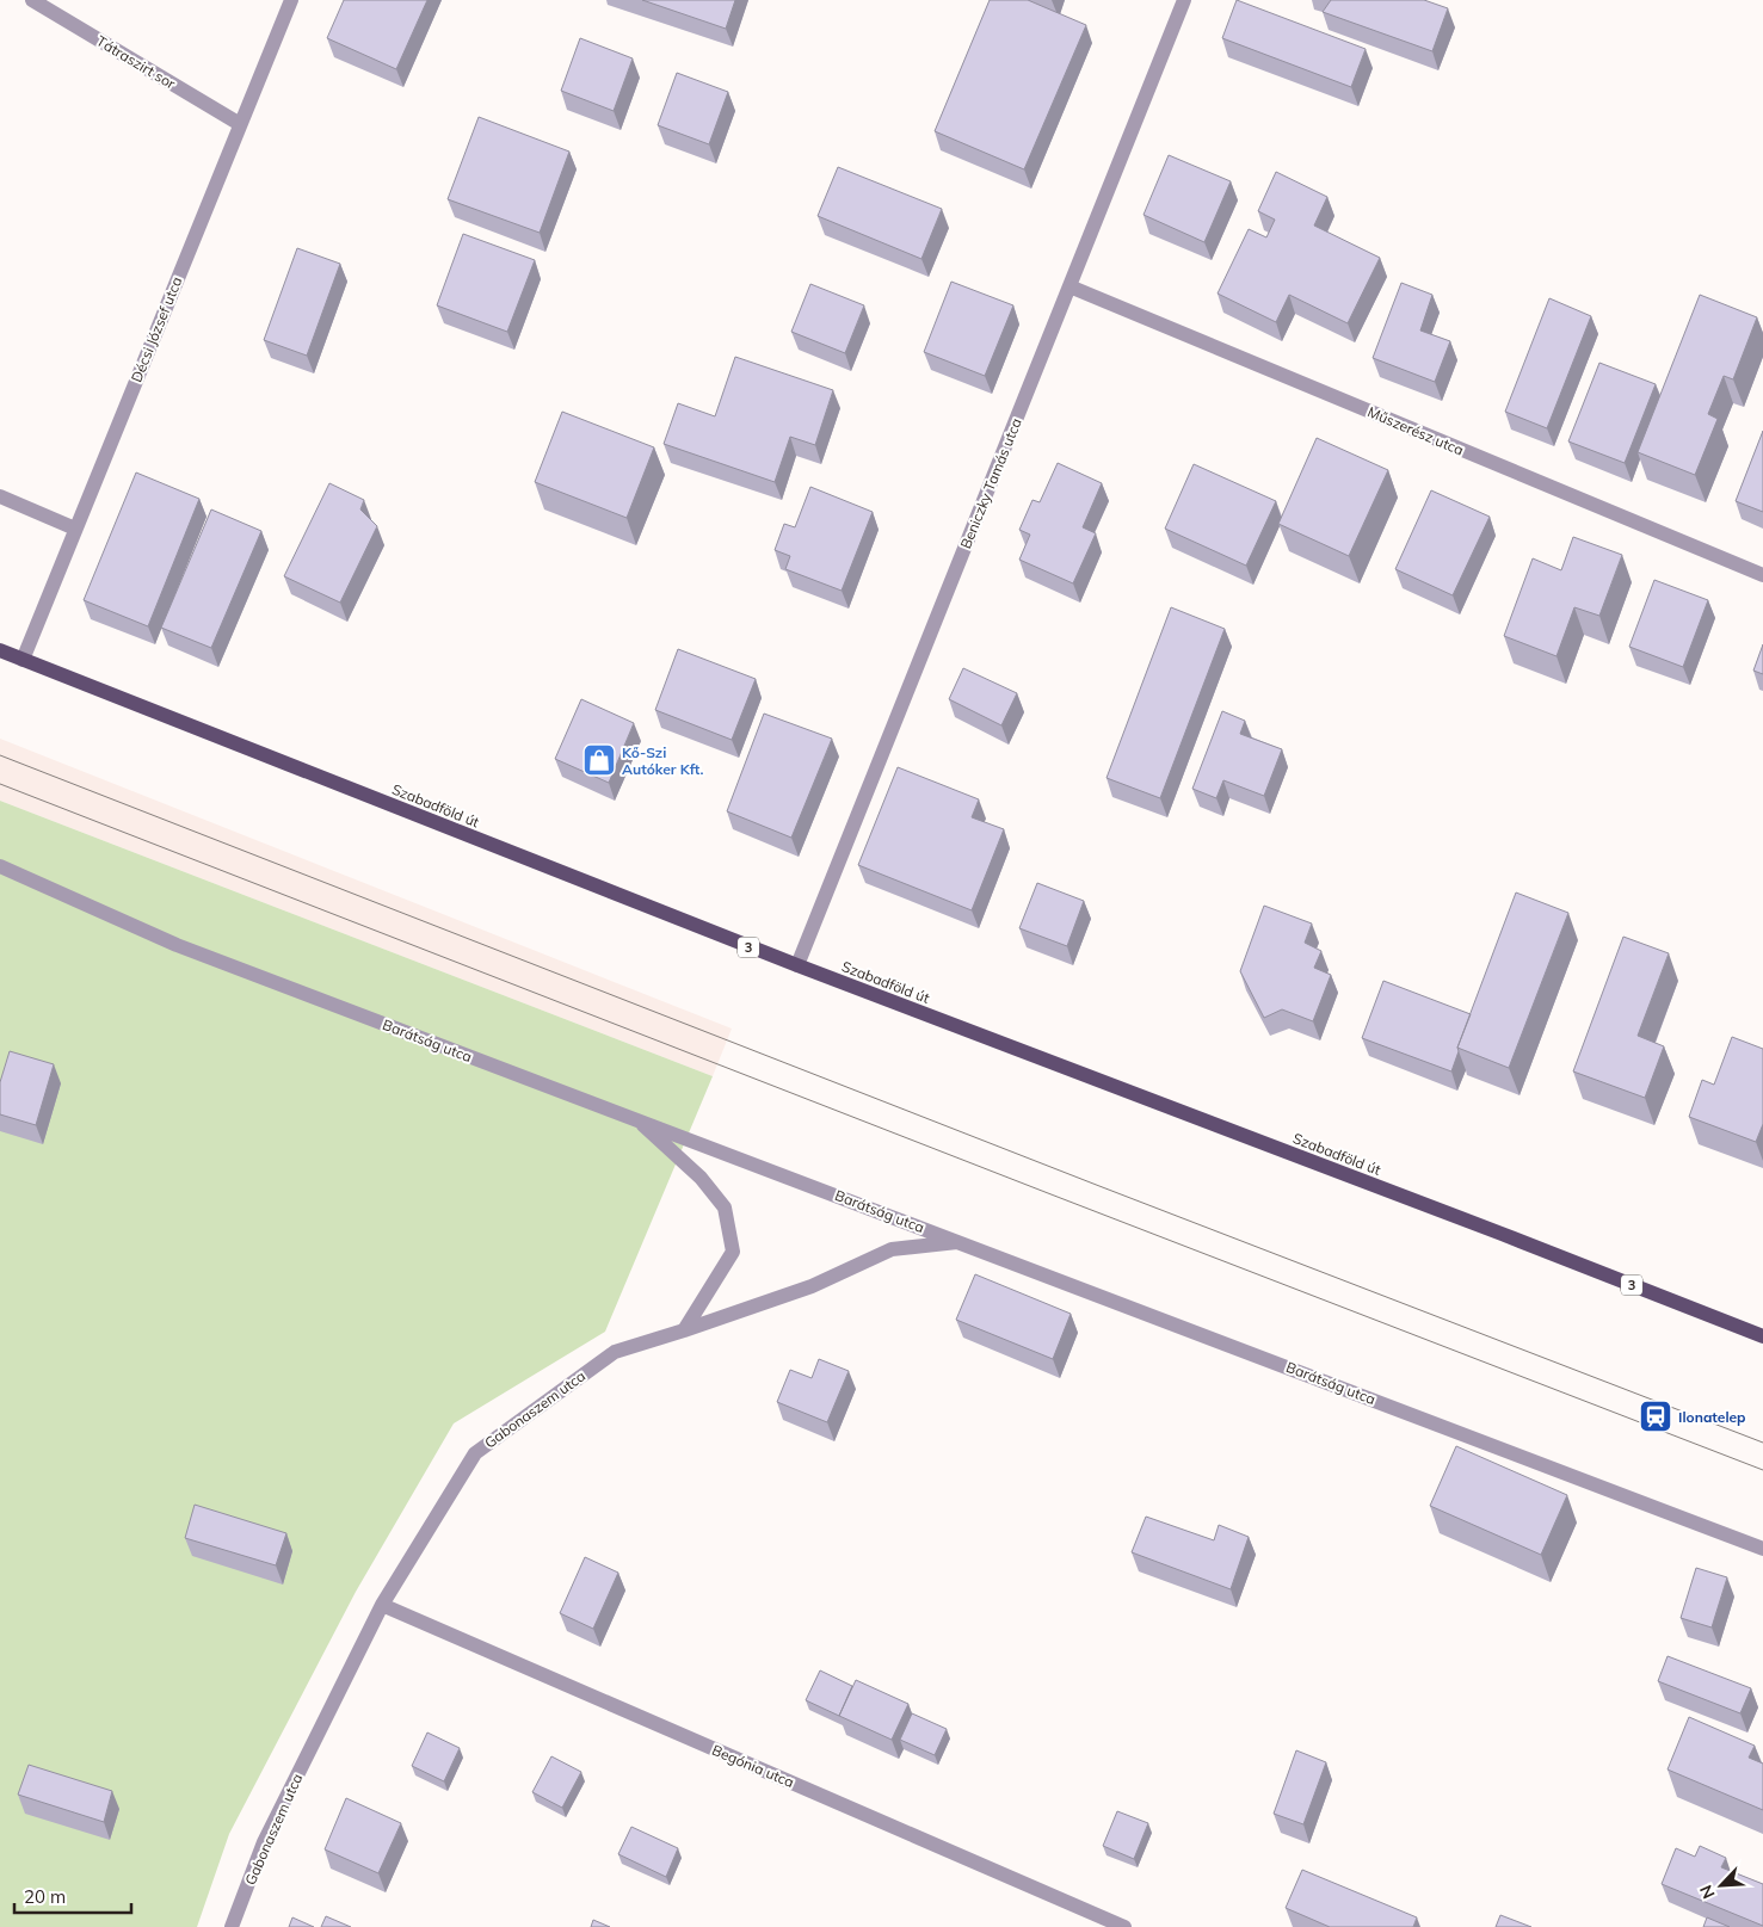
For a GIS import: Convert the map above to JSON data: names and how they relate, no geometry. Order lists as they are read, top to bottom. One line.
{"streets":{"main road":["Szabadföld út","3"],"street":["Tátraszirt sor","Décsi József utca","Műszerész utca","Beniczky Tamás utca","Barátság utca","Gabonaszem utca","Begónia utca"]},"crossings":[["Tátraszirt sor","Décsi József utca"],["Décsi József utca","Szabadföld út"],["Műszerész utca","Beniczky Tamás utca"],["Beniczky Tamás utca","Szabadföld út"],["Barátság utca","Gabonaszem utca"],["Gabonaszem utca","Begónia utca"]],"places":{"shop":["Kő-Szi Autóker Kft."],"station":["Ilonatelep"]},"scale_bar":"20 m","north":"bottom left"}
